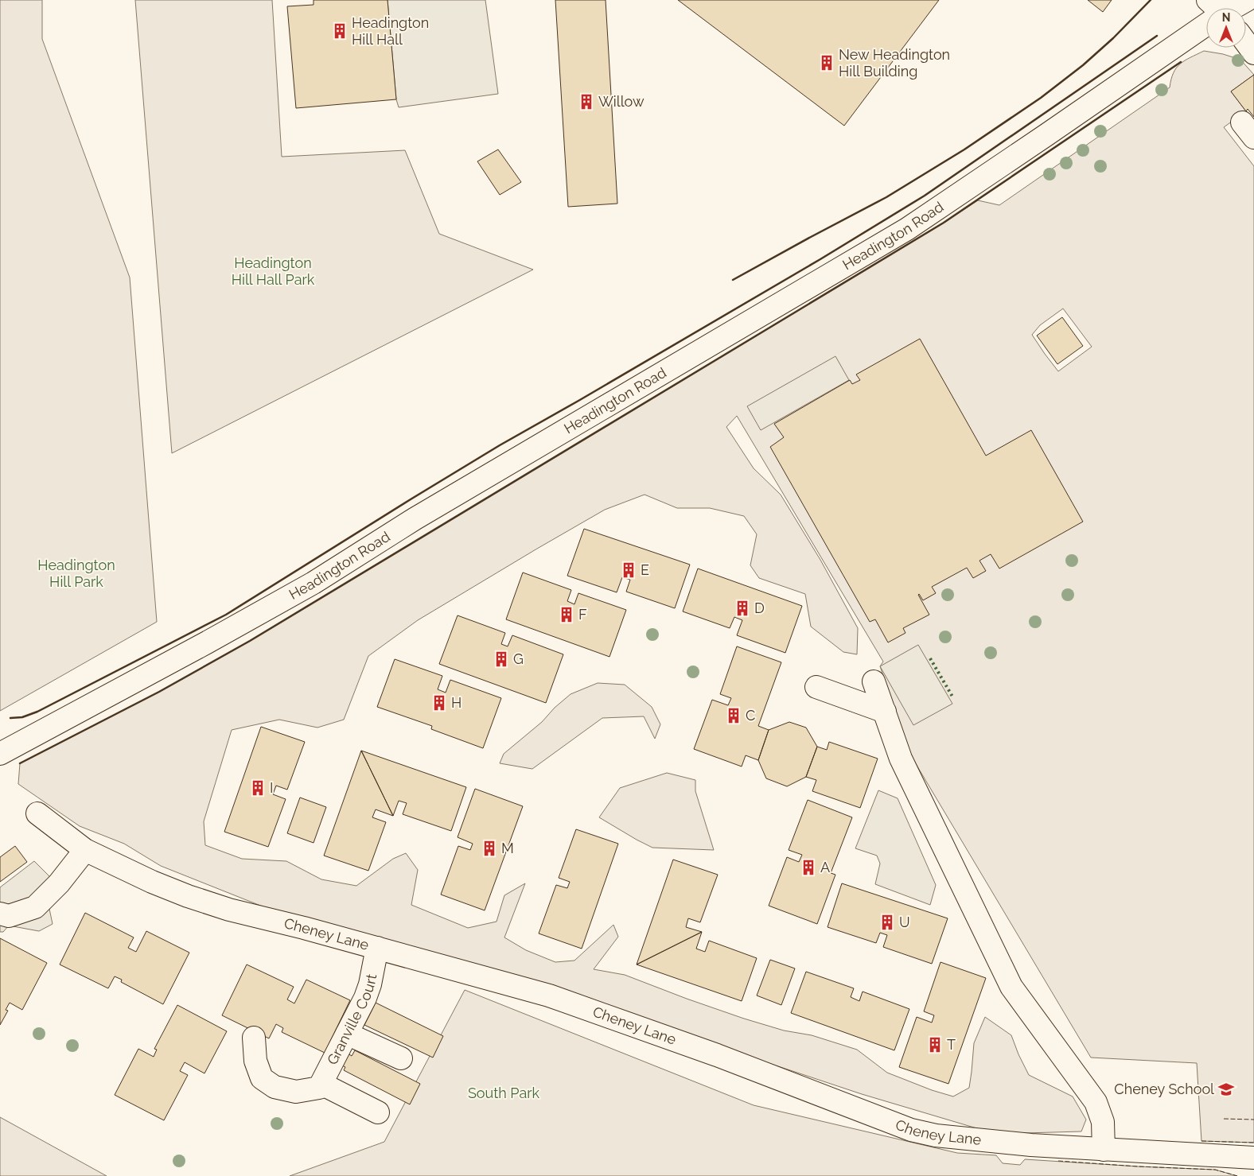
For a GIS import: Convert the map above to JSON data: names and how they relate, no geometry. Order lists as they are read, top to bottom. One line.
{"streets":{"street":["Headington Road","Cheney Lane","Granville Court"]},"crossings":[["Cheney Lane","Granville Court"]],"parks":["Headington Hill Hall Park","Headington Hill Park","South Park"],"places":{"building":["Headington Hill Hall","New Headington Hill Building","Willow","E","D","F","G","H","C","I","M","A","U","T"],"school or university":["Cheney School"]},"north":"top"}
